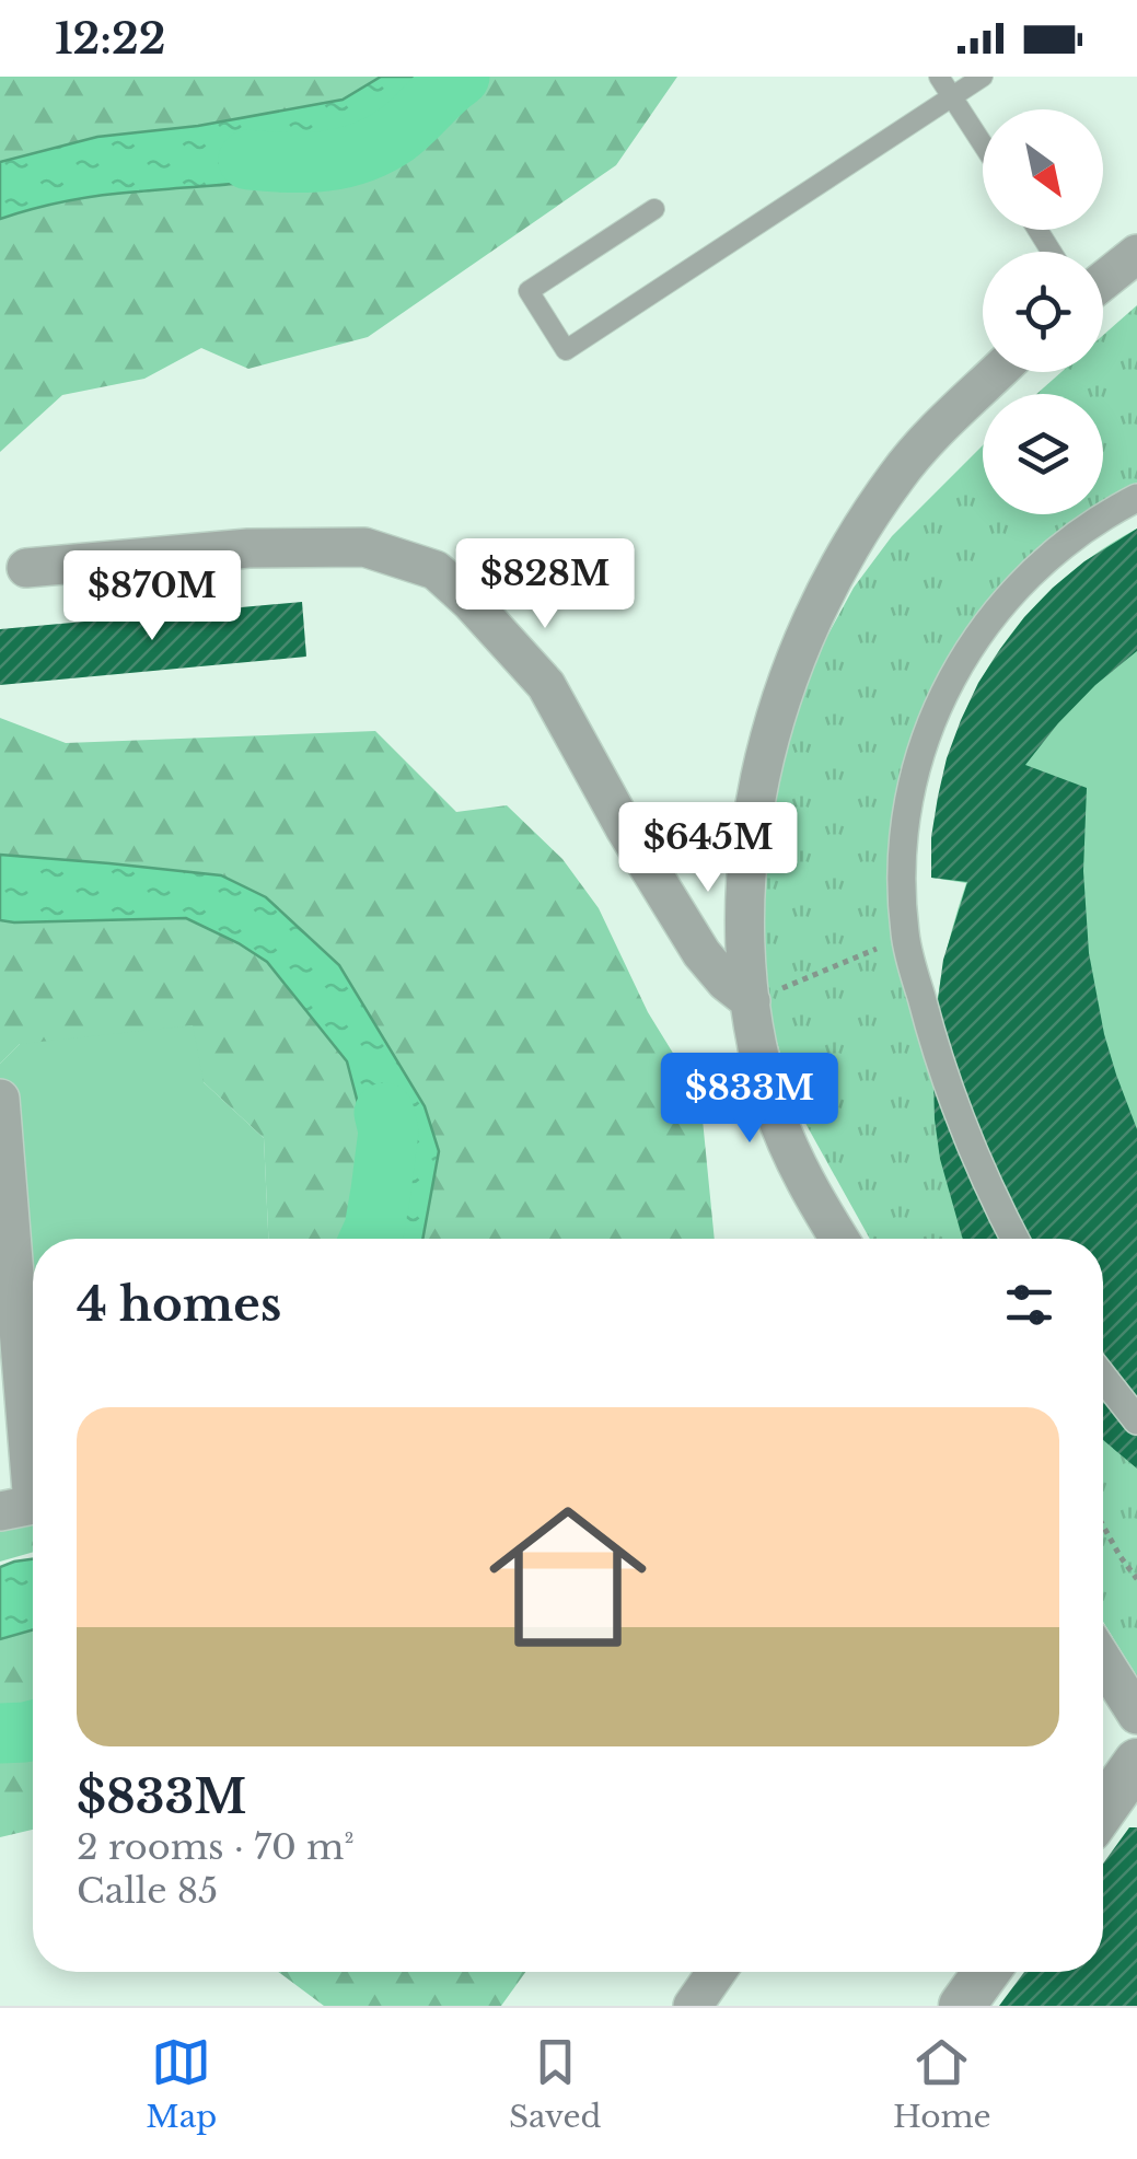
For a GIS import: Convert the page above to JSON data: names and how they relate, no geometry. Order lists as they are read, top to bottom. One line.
{"north":"bottom right","page":{"status":"12:22","price":["$828M","$870M","$645M","$833M"],"heading":"4 homes","list":[{"name":"$833M","note":"2 rooms · 70 m² · Calle 85"}],"tabs":["Map","Saved","Home"]}}
